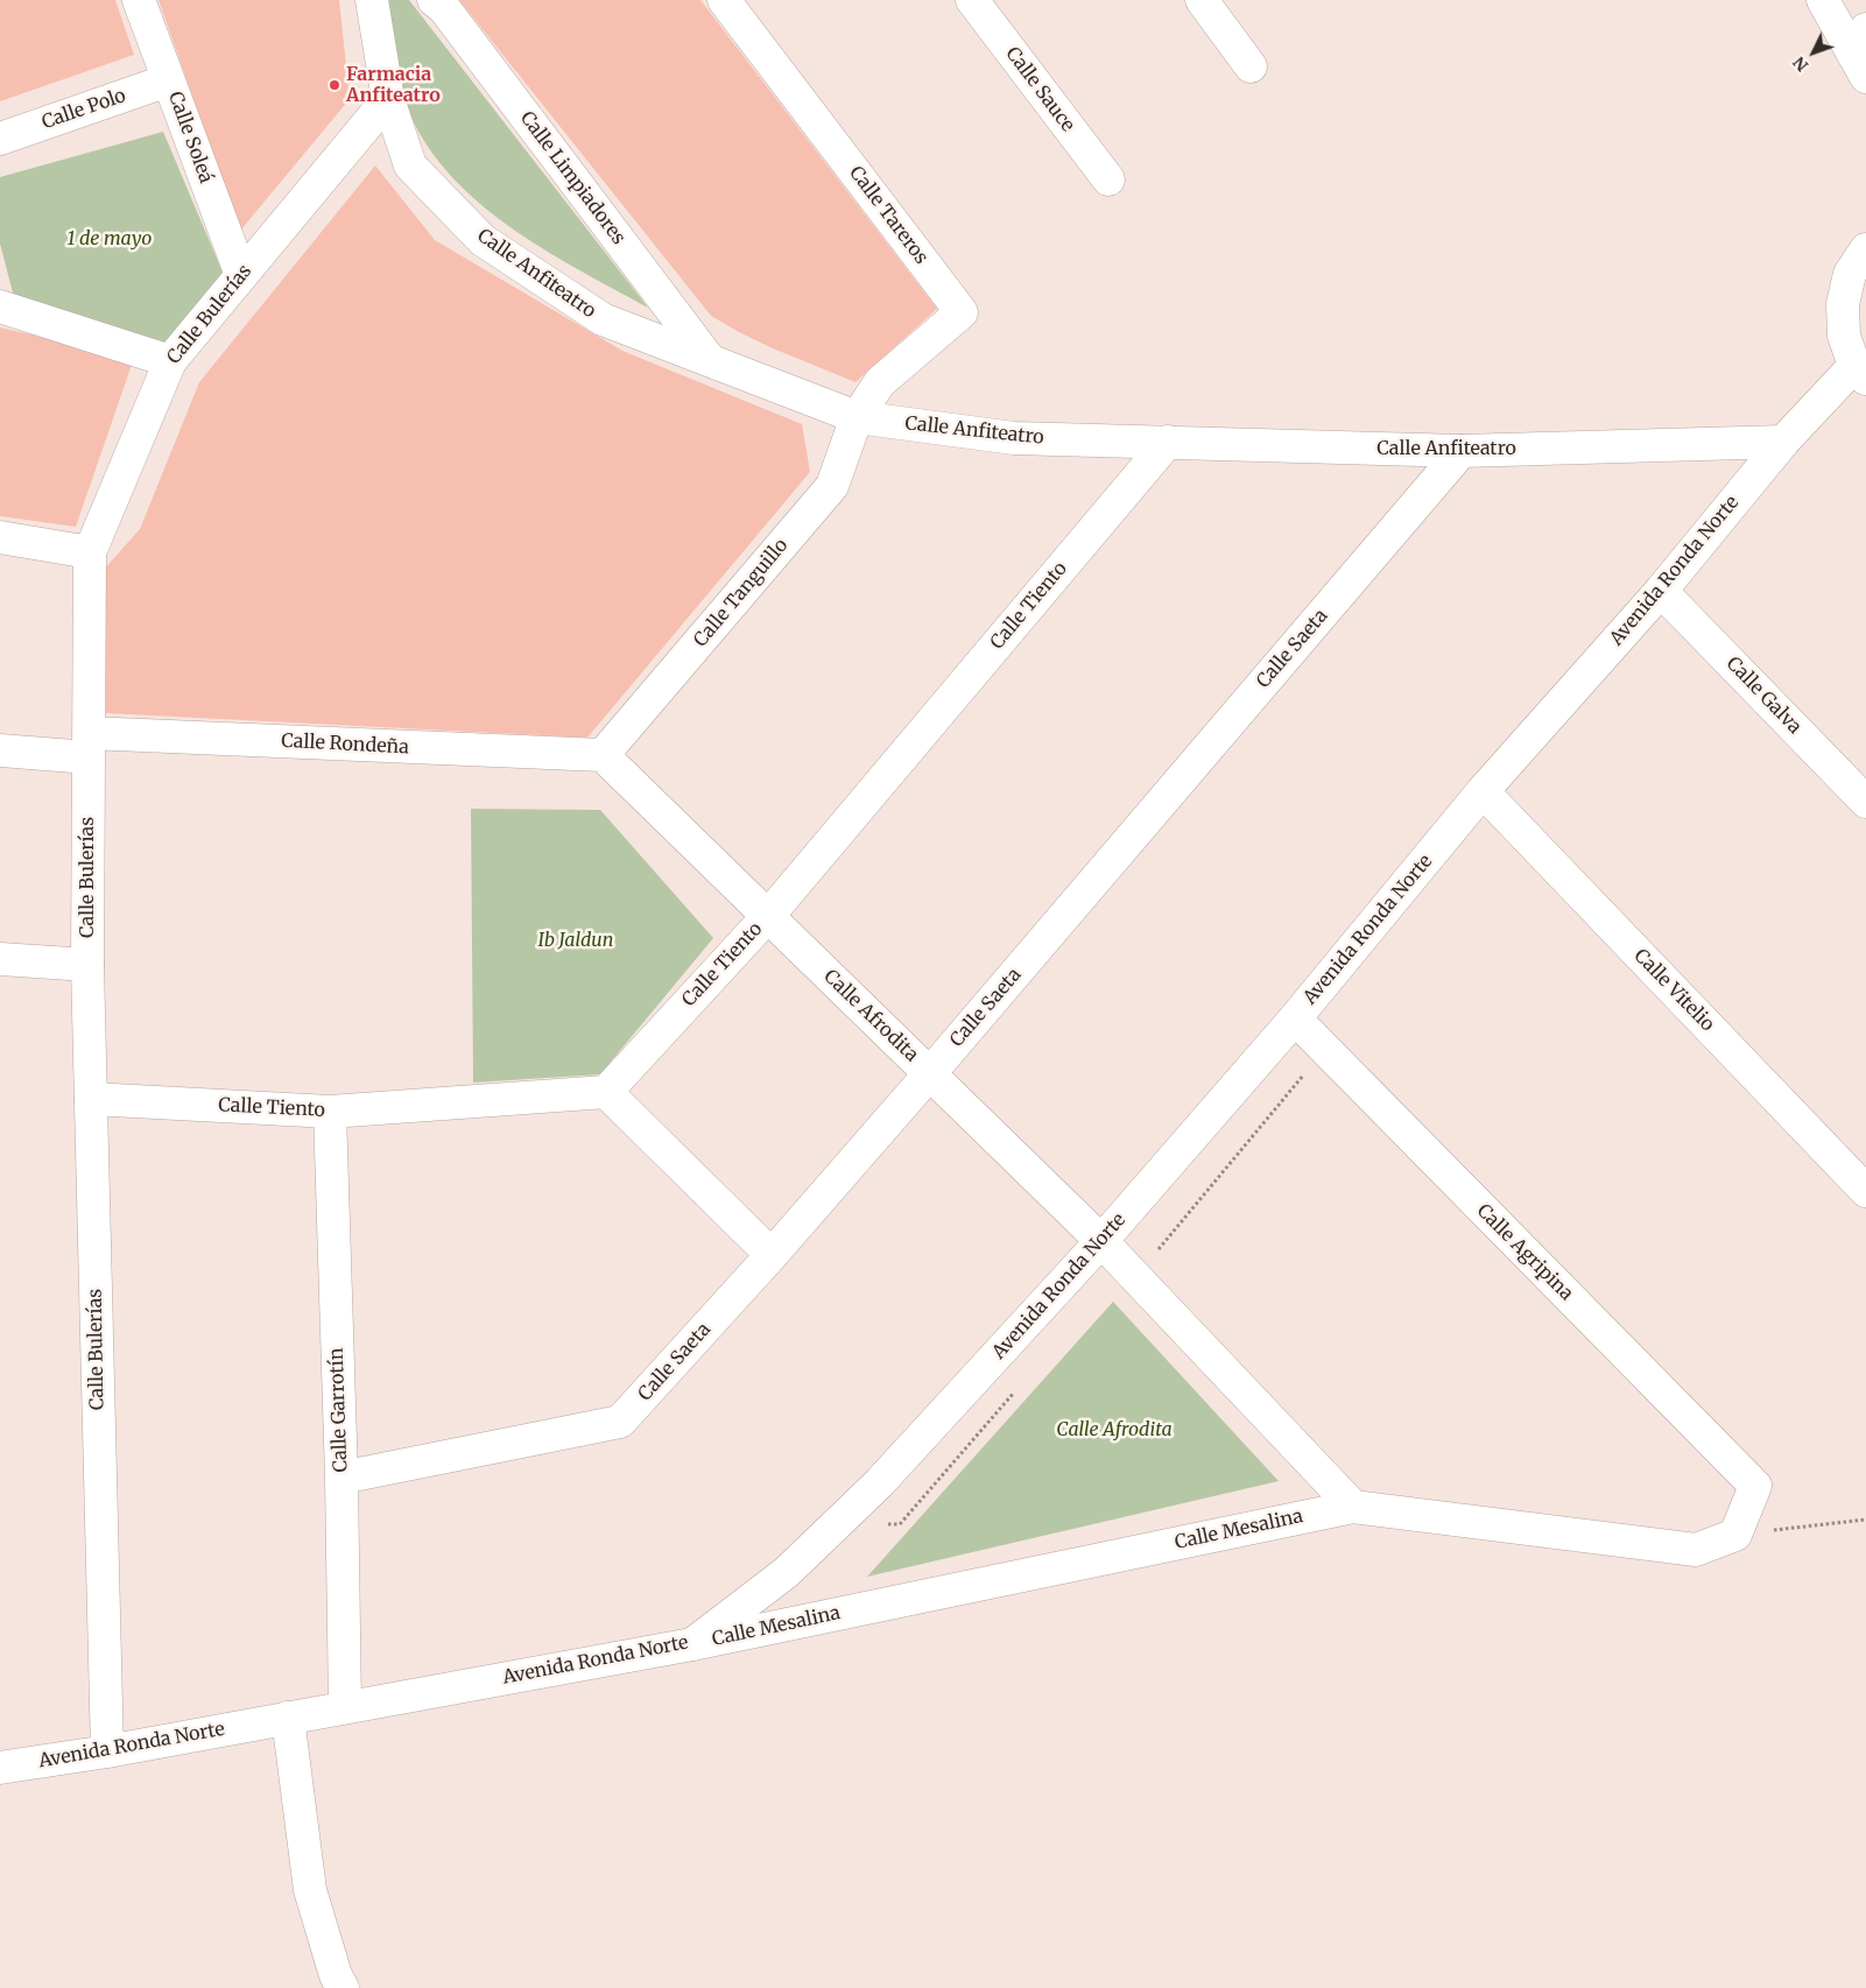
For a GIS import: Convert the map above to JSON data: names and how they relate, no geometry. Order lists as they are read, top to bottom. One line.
{"streets":{"street":["Calle Sauce","Calle Polo","Calle Soleá","Calle Limpiadores","Calle Tareros","Calle Anfiteatro","Calle Bulerías","Avenida Ronda Norte","Calle Tanguillo","Calle Tiento","Calle Saeta","Calle Galva","Calle Rondeña","Calle Vitelio","Calle Afrodita","Calle Agripina","Calle Garrotín","Calle Mesalina"]},"crossings":[["Calle Polo","Calle Soleá"],["Calle Soleá","Calle Bulerías"],["Calle Limpiadores","Calle Anfiteatro"],["Calle Tareros","Calle Anfiteatro"],["Calle Tareros","Calle Tanguillo"],["Calle Anfiteatro","Calle Bulerías"],["Calle Anfiteatro","Avenida Ronda Norte"],["Calle Anfiteatro","Calle Tanguillo"],["Calle Anfiteatro","Calle Tiento"],["Calle Anfiteatro","Calle Saeta"],["Calle Bulerías","Avenida Ronda Norte"],["Calle Bulerías","Calle Tiento"],["Calle Bulerías","Calle Rondeña"],["Avenida Ronda Norte","Calle Galva"],["Avenida Ronda Norte","Calle Vitelio"],["Avenida Ronda Norte","Calle Afrodita"],["Avenida Ronda Norte","Calle Agripina"],["Avenida Ronda Norte","Calle Garrotín"],["Avenida Ronda Norte","Calle Mesalina"],["Calle Tanguillo","Calle Rondeña"],["Calle Tanguillo","Calle Afrodita"],["Calle Tiento","Calle Afrodita"],["Calle Tiento","Calle Garrotín"],["Calle Saeta","Calle Afrodita"],["Calle Saeta","Calle Garrotín"],["Calle Rondeña","Calle Afrodita"],["Calle Afrodita","Calle Mesalina"],["Calle Agripina","Calle Mesalina"]],"parks":["1 de mayo","Ib Jaldun","Calle Afrodita"],"places":["Farmacia Anfiteatro"],"north":"bottom left"}
